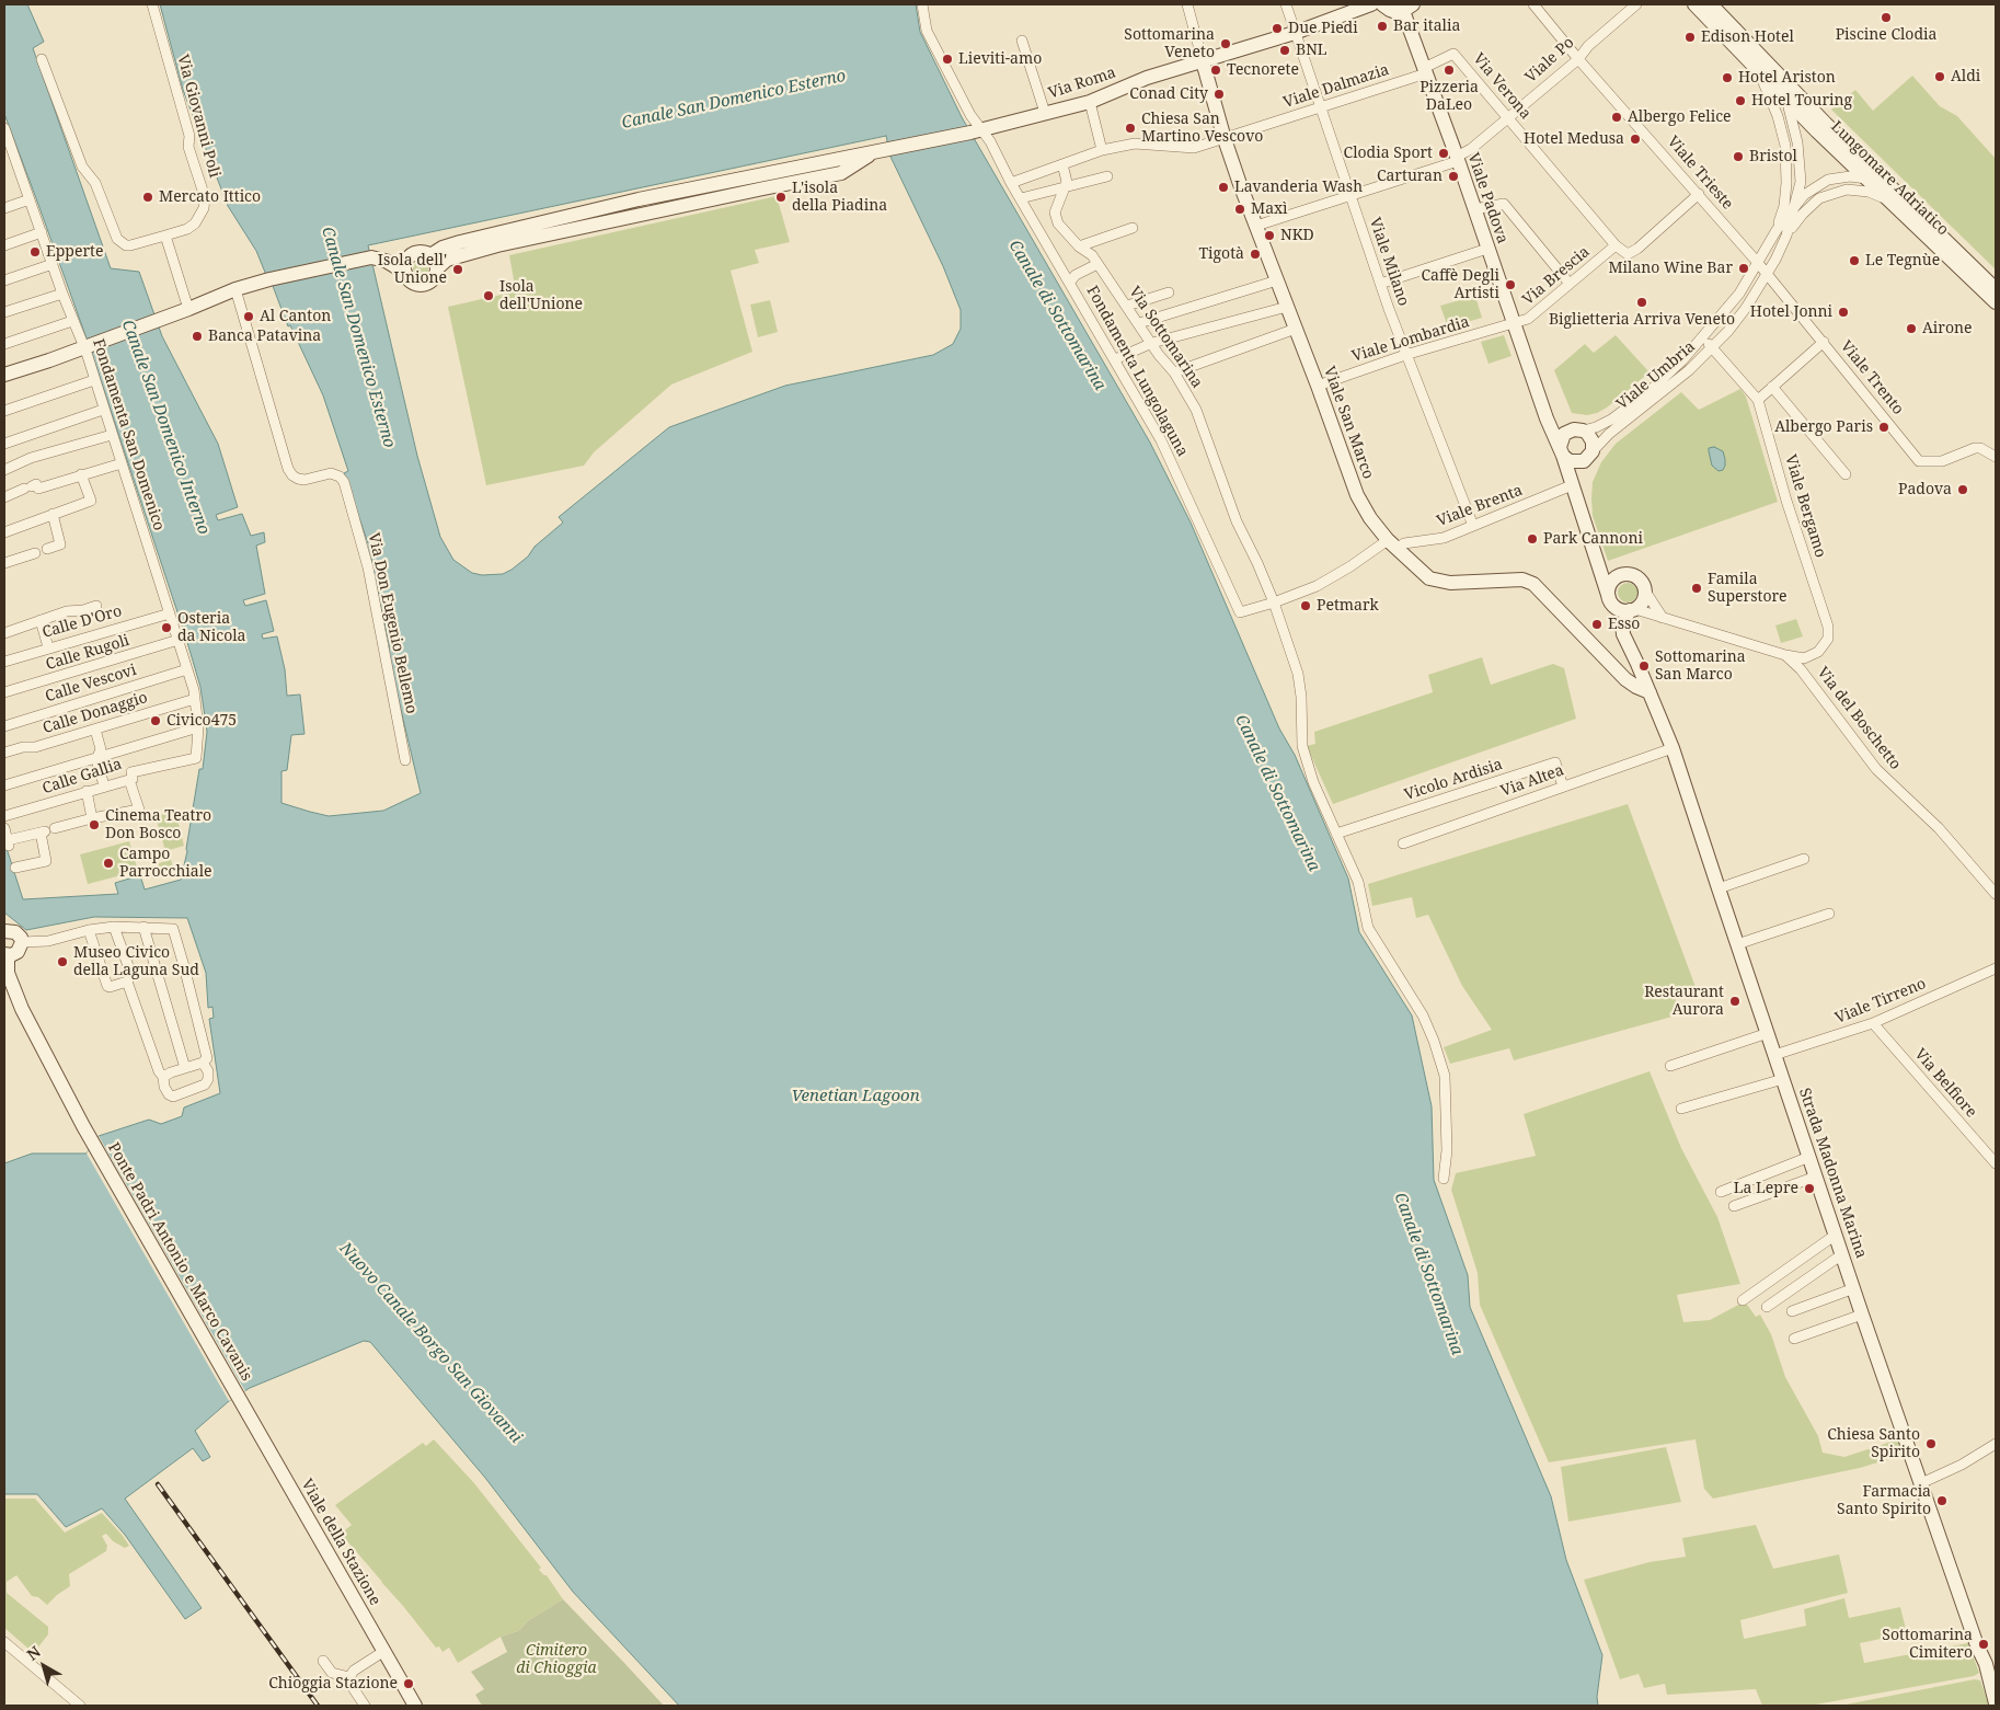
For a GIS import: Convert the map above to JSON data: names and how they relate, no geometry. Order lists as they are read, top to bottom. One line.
{"streets":{"street":["Viale Po","Via Roma","Viale Dalmazia","Via Verona","Via Giovanni Poli","Viale Trieste","Lungomare Adriatico","Viale Padova","Viale Milano","Via Brescia","Via Sottomarina","Viale Lombardia","Fondamenta Lungolaguna","Viale Umbria","Viale Trento","Viale San Marco","Fondamenta San Domenico","Viale Brenta","Viale Bergamo","Calle D'Oro","Via Don Eugenio Bellemo","Calle Rugoli","Calle Vescovi","Calle Donaggio","Via del Boschetto","Calle Gallia","Vicolo Ardisia","Via Altea","Viale Tirreno","Via Belfiore","Strada Madonna Marina","Ponte Padri Antonio e Marco Cavanis","Viale della Stazione"]},"crossings":[["Viale Po","Via Verona"],["Viale Po","Viale Trieste"],["Viale Po","Viale Padova"],["Viale Po","Viale Milano"],["Viale Po","Viale San Marco"],["Via Roma","Viale Milano"],["Via Roma","Fondamenta Lungolaguna"],["Via Roma","Viale San Marco"],["Viale Dalmazia","Via Verona"],["Viale Dalmazia","Viale Padova"],["Viale Dalmazia","Viale Milano"],["Viale Dalmazia","Fondamenta Lungolaguna"],["Viale Dalmazia","Viale San Marco"],["Via Verona","Viale Padova"],["Via Verona","Via Brescia"],["Viale Trieste","Viale Umbria"],["Viale Trieste","Viale Trento"],["Lungomare Adriatico","Viale Umbria"],["Viale Padova","Via Brescia"],["Viale Padova","Viale Lombardia"],["Viale Padova","Viale Umbria"],["Viale Padova","Viale Brenta"],["Viale Padova","Via del Boschetto"],["Viale Milano","Viale Lombardia"],["Viale Milano","Viale Brenta"],["Via Brescia","Viale Lombardia"],["Via Sottomarina","Fondamenta Lungolaguna"],["Via Sottomarina","Vicolo Ardisia"],["Viale Lombardia","Viale San Marco"],["Fondamenta Lungolaguna","Viale San Marco"],["Fondamenta Lungolaguna","Viale Brenta"],["Viale Umbria","Viale Trento"],["Viale Umbria","Viale Bergamo"],["Viale San Marco","Viale Brenta"],["Viale San Marco","Strada Madonna Marina"],["Fondamenta San Domenico","Calle D'Oro"],["Fondamenta San Domenico","Calle Rugoli"],["Fondamenta San Domenico","Calle Vescovi"],["Fondamenta San Domenico","Calle Donaggio"],["Fondamenta San Domenico","Calle Gallia"],["Viale Bergamo","Via del Boschetto"],["Vicolo Ardisia","Via Altea"],["Via Altea","Strada Madonna Marina"],["Viale Tirreno","Via Belfiore"],["Viale Tirreno","Strada Madonna Marina"],["Ponte Padri Antonio e Marco Cavanis","Viale della Stazione"]],"water":["Canale San Domenico Esterno","Canale di Sottomarina","Canale San Domenico Interno","Venetian Lagoon","Nuovo Canale Borgo San Giovanni"],"parks":["Cimitero di Chioggia"],"places":["Piscine Clodia","Bar italia","Due Piedi","Edison Hotel","Sottomarina Veneto","BNL","Lieviti-amo","Tecnorete","Pizzeria DaLeo","Aldi","Hotel Ariston","Conad City","Hotel Touring","Albergo Felice","Chiesa San Martino Vescovo","Hotel Medusa","Clodia Sport","Bristol","Carturan","Lavanderia Wash","Mercato Ittico","L'isola della Piadina","Maxì","NKD","Epperte","Tigotà","Le Tegnùe","Milano Wine Bar","Isola dell' Unione","Caffè Degli Artisti","Isola dell'Unione","Biglietteria Arriva Veneto","Hotel Jonni","Al Canton","Airone","Banca Patavina","Albergo Paris","Padova","Park Cannoni","Famila Superstore","Petmark","Esso","Osteria da Nicola","Sottomarina San Marco","Civico475","Cinema Teatro Don Bosco","Campo Parrocchiale","Museo Civico della Laguna Sud","Restaurant Aurora","La Lepre","Chiesa Santo Spirito","Farmacia Santo Spirito","Sottomarina Cimitero","Chioggia Stazione"],"north":"top left"}
